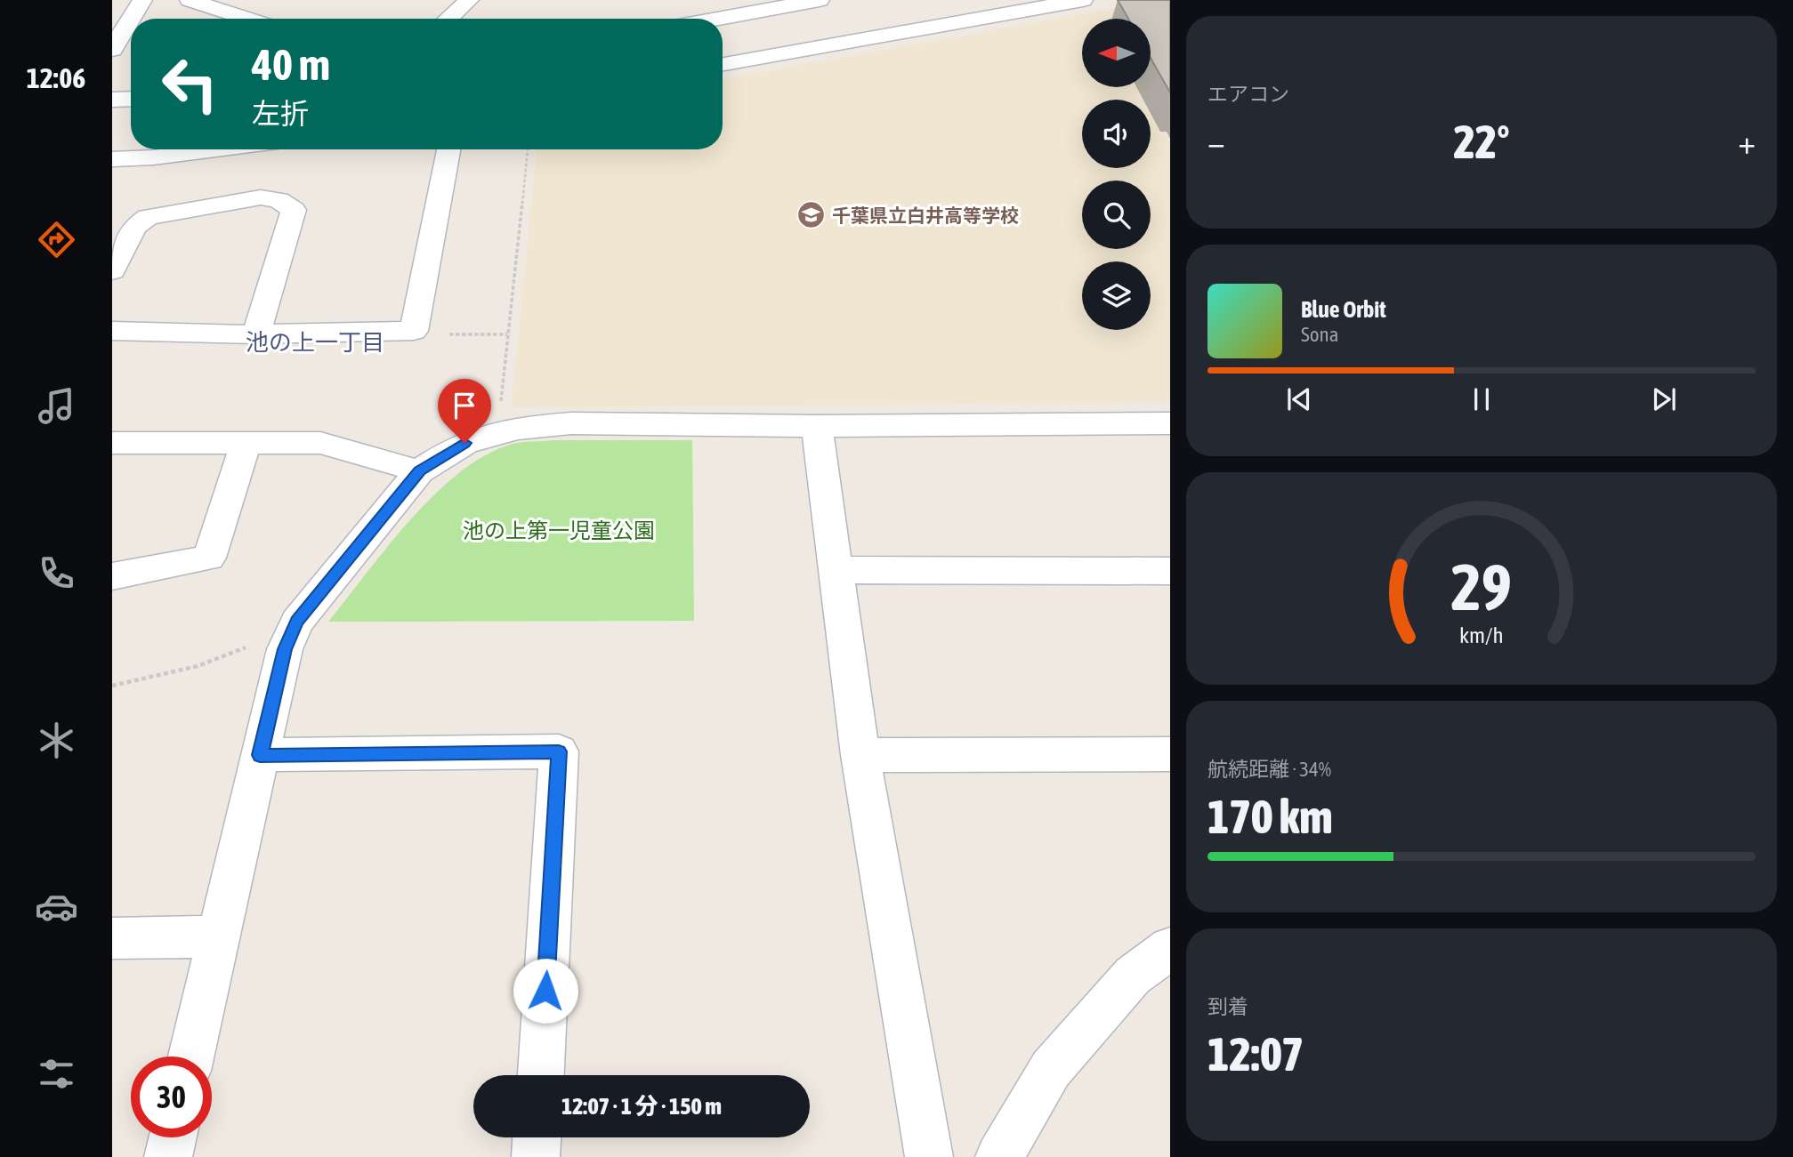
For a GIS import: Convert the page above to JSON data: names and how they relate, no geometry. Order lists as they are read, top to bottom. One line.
{"districts":["池の上一丁目"],"parks":["池の上第一児童公園"],"places":{"school or university":["千葉県立白井高等学校"]},"north":"left","page":{"tabs":"12:06","tile":["エアコン",["航続距離 · 34%","170 km"],["到着","12:07"]],"turn":["40 m","左折"],"heat":["−","22°","+"],"song":["Blue Orbit","Sona"],"limit":"30","trip":"12:07 · 1 分 · 150 m","gauge":["29","km/h"]}}
